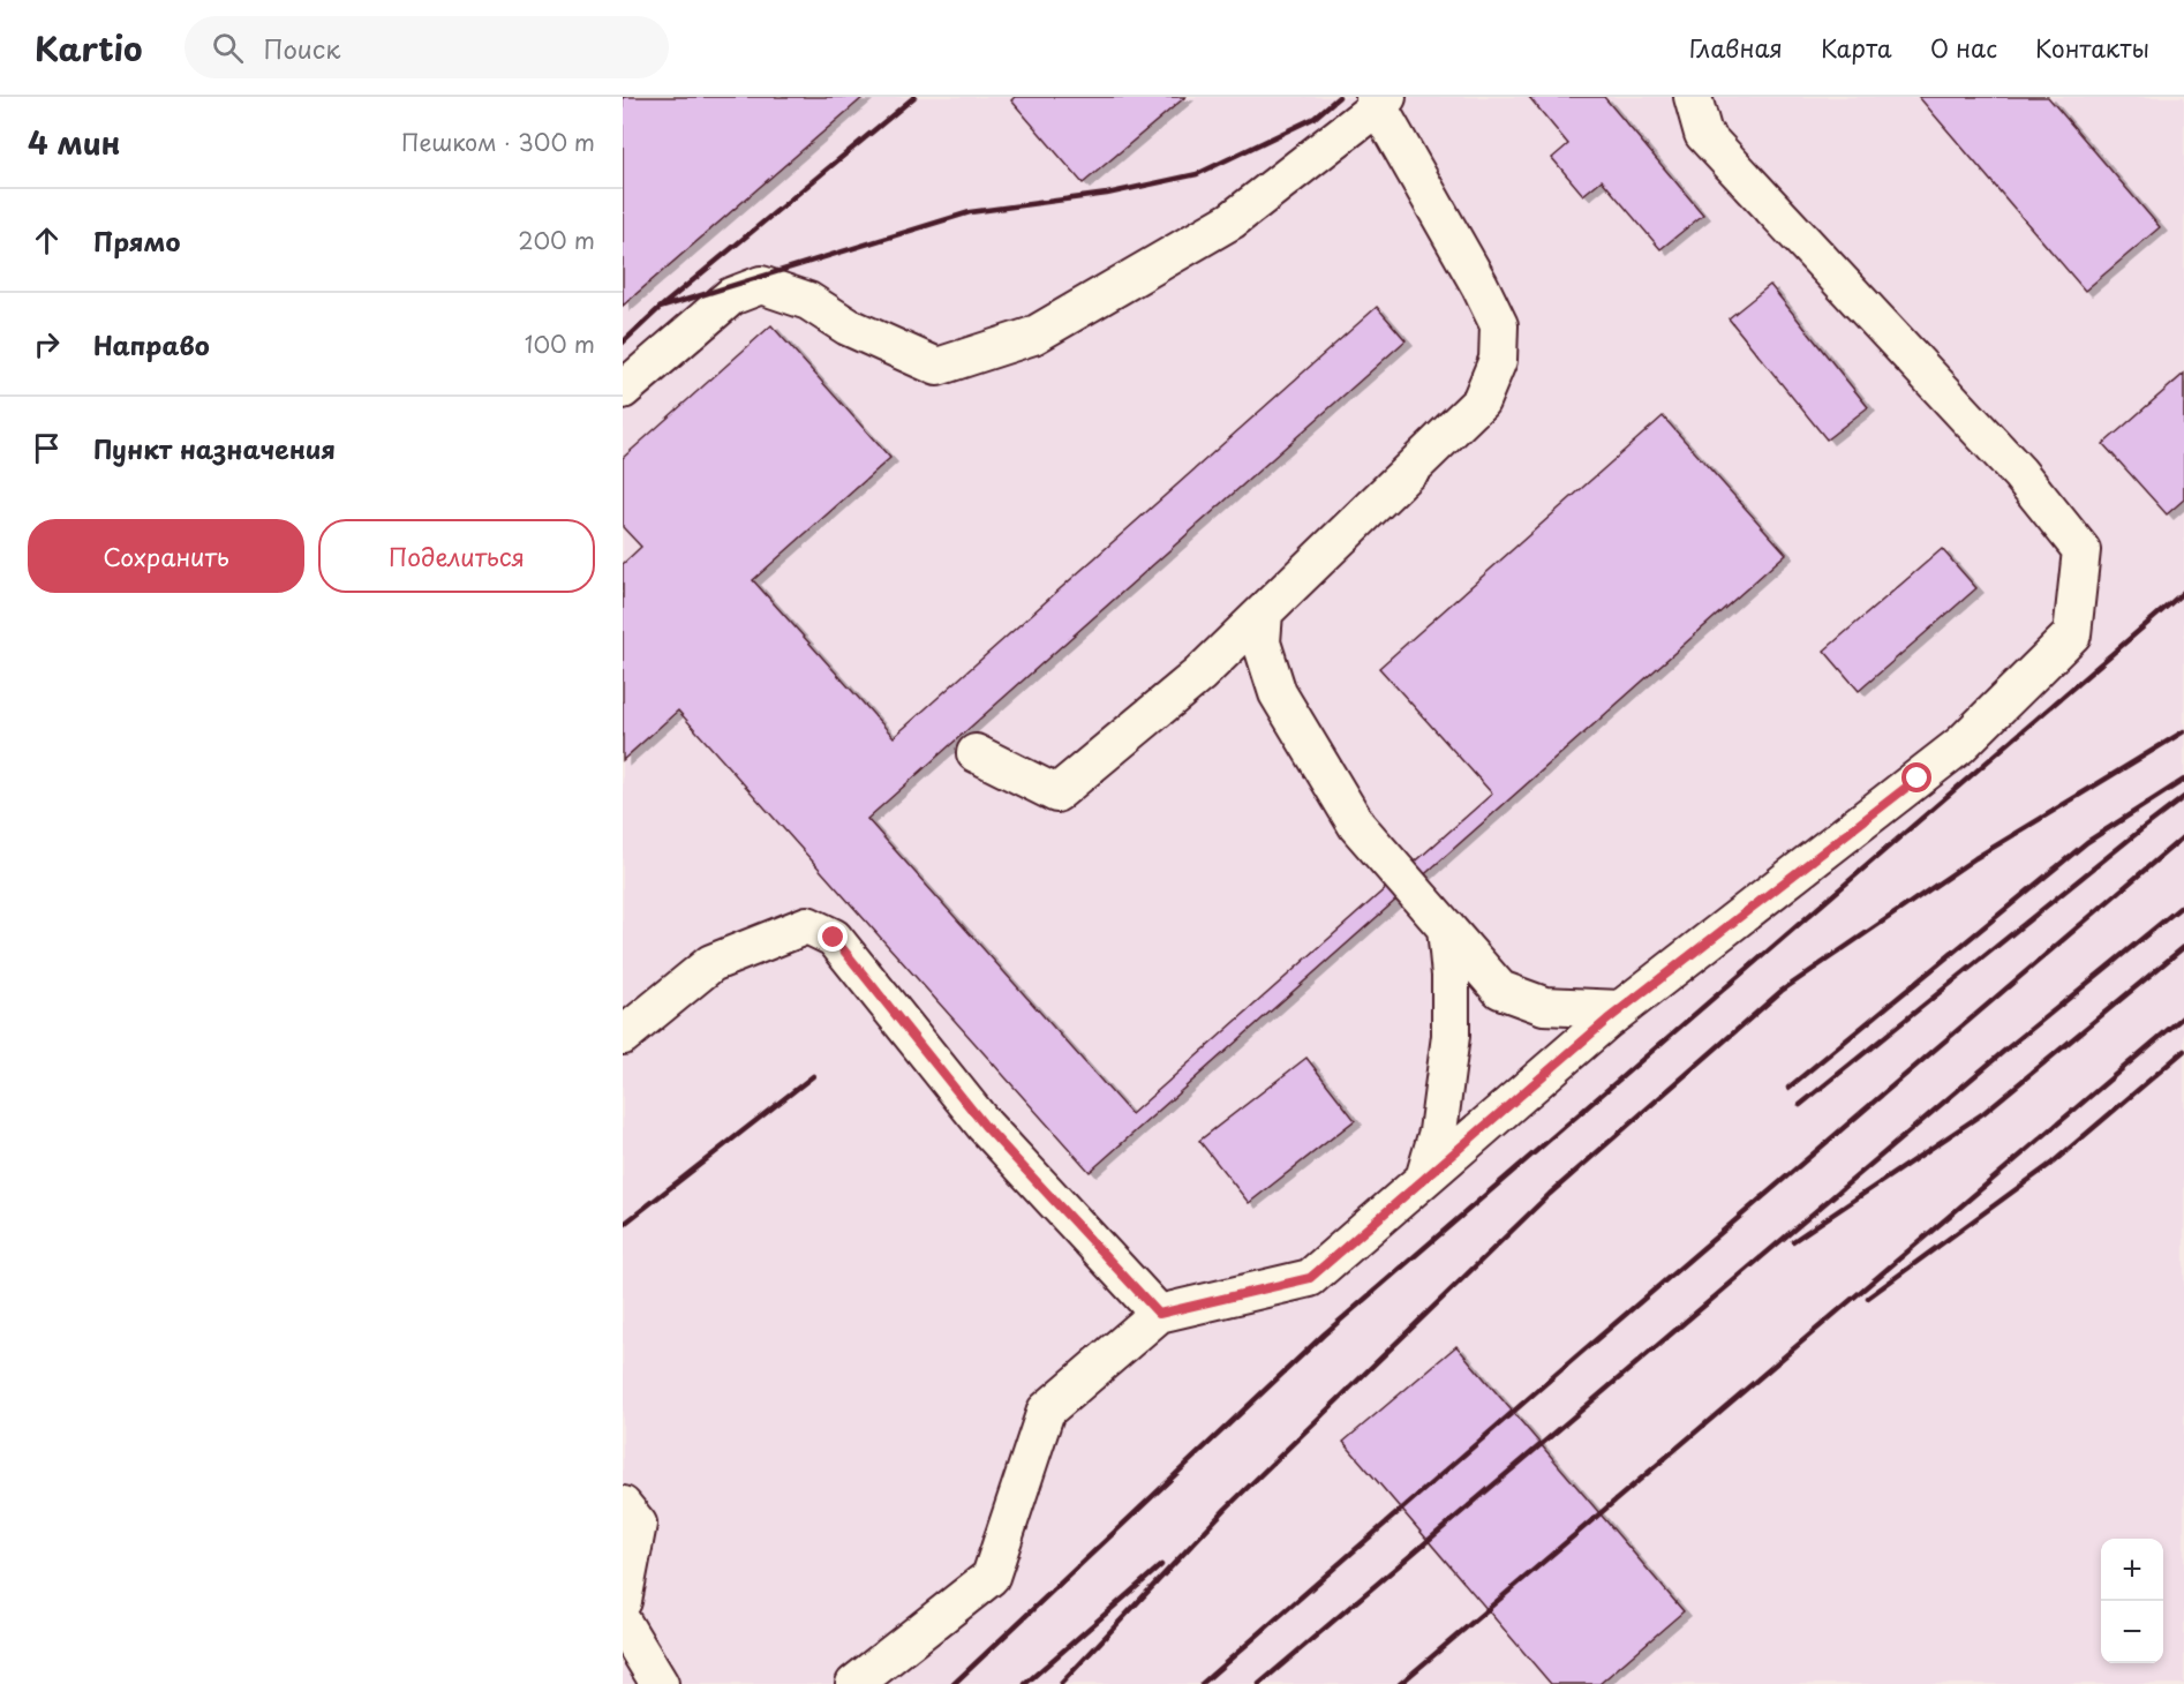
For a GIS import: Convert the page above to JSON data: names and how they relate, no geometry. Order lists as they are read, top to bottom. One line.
{"page":{"header":"Kartio","search":"Поиск","nav":["Главная","Карта","О нас","Контакты"],"heading":["4 мин","Пешком · 300 m"],"list":[["Прямо","200 m"],["Направо","100 m"],"Пункт назначения"],"buttons":["Сохранить","Поделиться"],"map_buttons":["+","−"]}}
